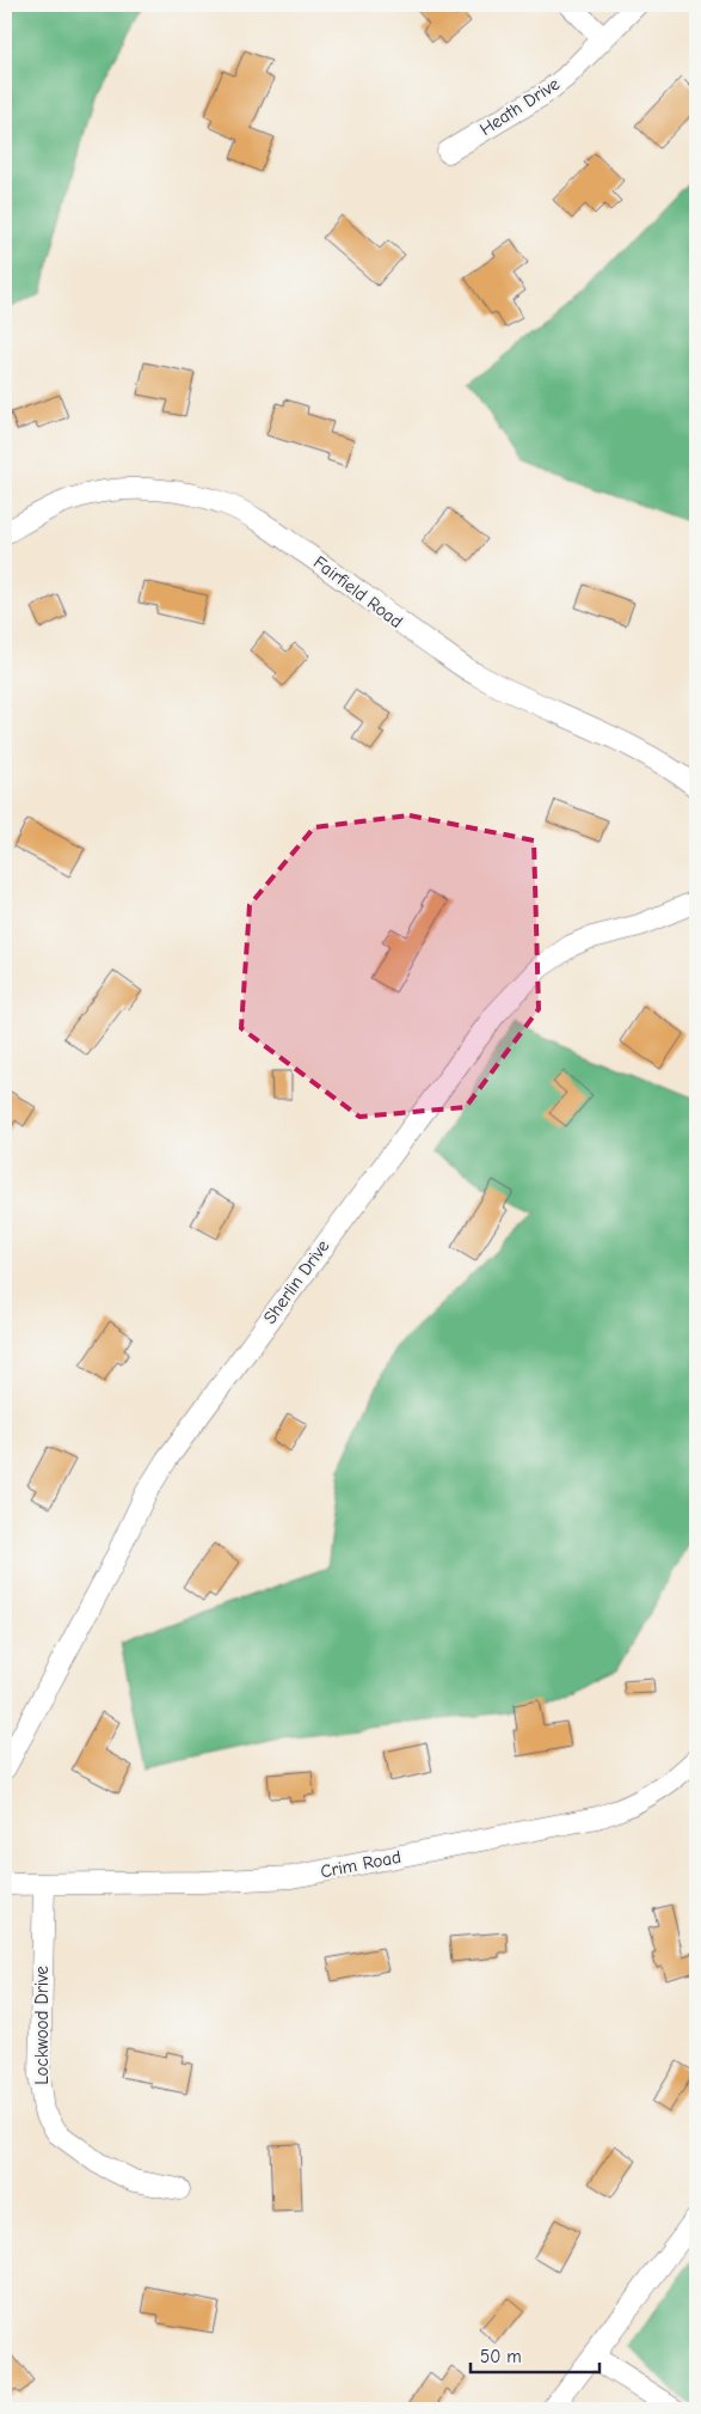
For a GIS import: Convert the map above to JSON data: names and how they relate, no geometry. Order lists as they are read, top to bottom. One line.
{"streets":{"street":["Heath Drive","Fairfield Road","Sherlin Drive","Crim Road","Lockwood Drive"]},"crossings":[["Crim Road","Lockwood Drive"]],"scale_bar":"50 m"}
